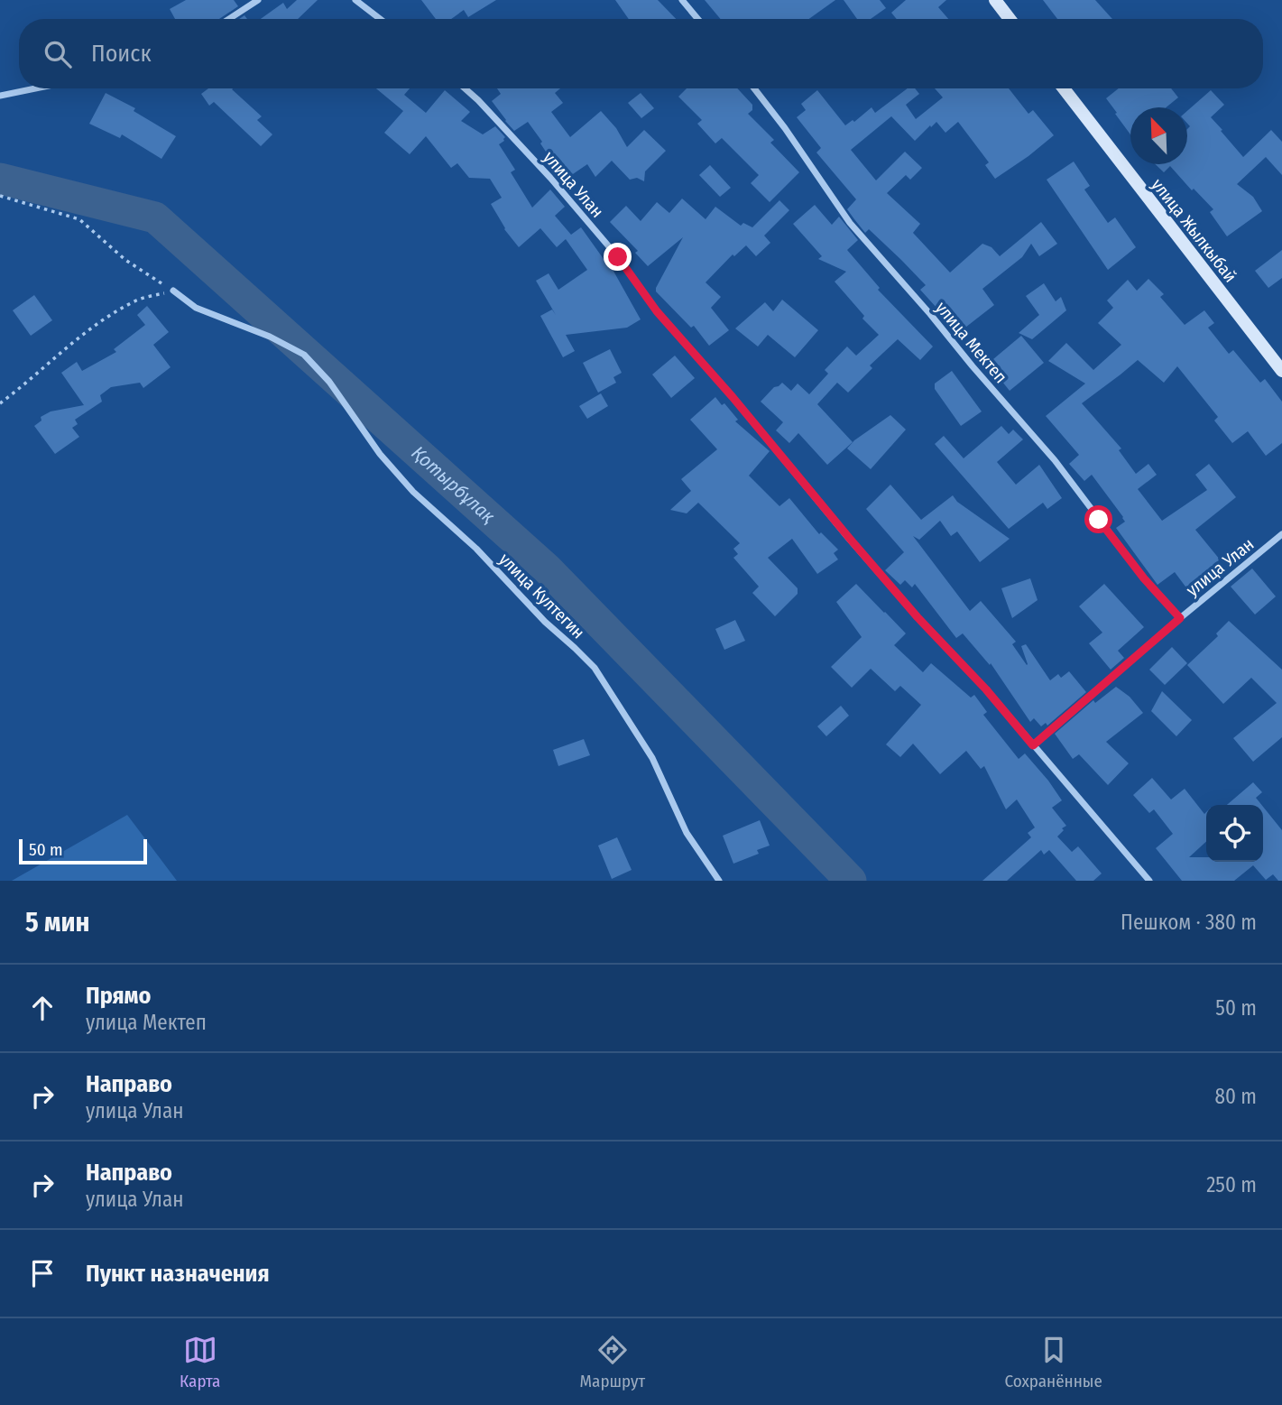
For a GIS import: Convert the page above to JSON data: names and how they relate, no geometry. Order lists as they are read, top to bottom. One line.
{"streets":{"street":["улица Улан","улица Жылкыбай","улица Мектеп","улица Култегин"]},"crossings":[["улица Улан","улица Мектеп"]],"water":["Қотырбұлақ"],"scale_bar":"50 m","north":"top left","page":{"search":"Поиск","scale":"50 m","heading":["5 мин","Пешком · 380 m"],"list":[["Прямо","улица Мектеп","50 m"],["Направо","улица Улан","80 m"],["Направо","улица Улан","250 m"],"Пункт назначения"],"nav":["Карта","Маршрут","Сохранённые"]}}
